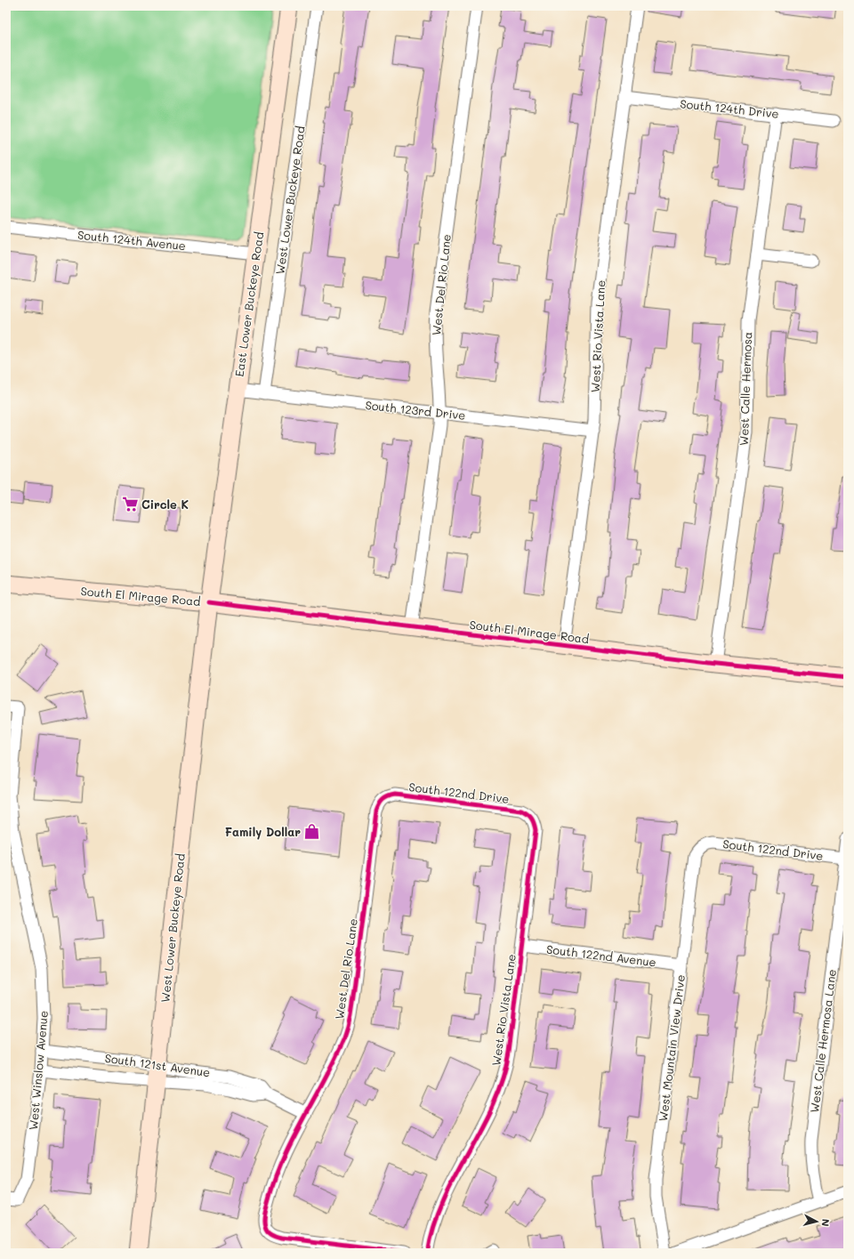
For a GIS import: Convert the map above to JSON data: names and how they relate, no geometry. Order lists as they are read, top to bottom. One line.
{"streets":{"main road":["West Lower Buckeye Road","East Lower Buckeye Road","South El Mirage Road"],"street":["South 124th Drive","South 124th Avenue","West Del Rio Lane","West Rio Vista Lane","West Calle Hermosa","South 123rd Drive","South 122nd Drive","South 122nd Avenue","West Calle Hermosa Lane","West Mountain View Drive","South 121st Avenue","West Winslow Avenue"]},"crossings":[["South 124th Drive","West Rio Vista Lane"],["South 124th Drive","West Calle Hermosa"],["West Lower Buckeye Road","East Lower Buckeye Road"],["West Lower Buckeye Road","South 123rd Drive"],["West Lower Buckeye Road","South El Mirage Road"],["West Lower Buckeye Road","South 121st Avenue"],["South 124th Avenue","East Lower Buckeye Road"],["West Del Rio Lane","South 123rd Drive"],["West Del Rio Lane","South El Mirage Road"],["West Del Rio Lane","South 122nd Drive"],["West Del Rio Lane","South 121st Avenue"],["East Lower Buckeye Road","South 123rd Drive"],["East Lower Buckeye Road","South El Mirage Road"],["West Rio Vista Lane","South 123rd Drive"],["West Rio Vista Lane","South El Mirage Road"],["West Rio Vista Lane","South 122nd Drive"],["West Rio Vista Lane","South 122nd Avenue"],["West Calle Hermosa","South El Mirage Road"],["South 122nd Drive","West Calle Hermosa Lane"],["South 122nd Drive","West Mountain View Drive"],["South 122nd Avenue","West Mountain View Drive"],["South 121st Avenue","West Winslow Avenue"]],"places":{"supermarket":["Circle K"],"shop":["Family Dollar"]},"north":"right"}
